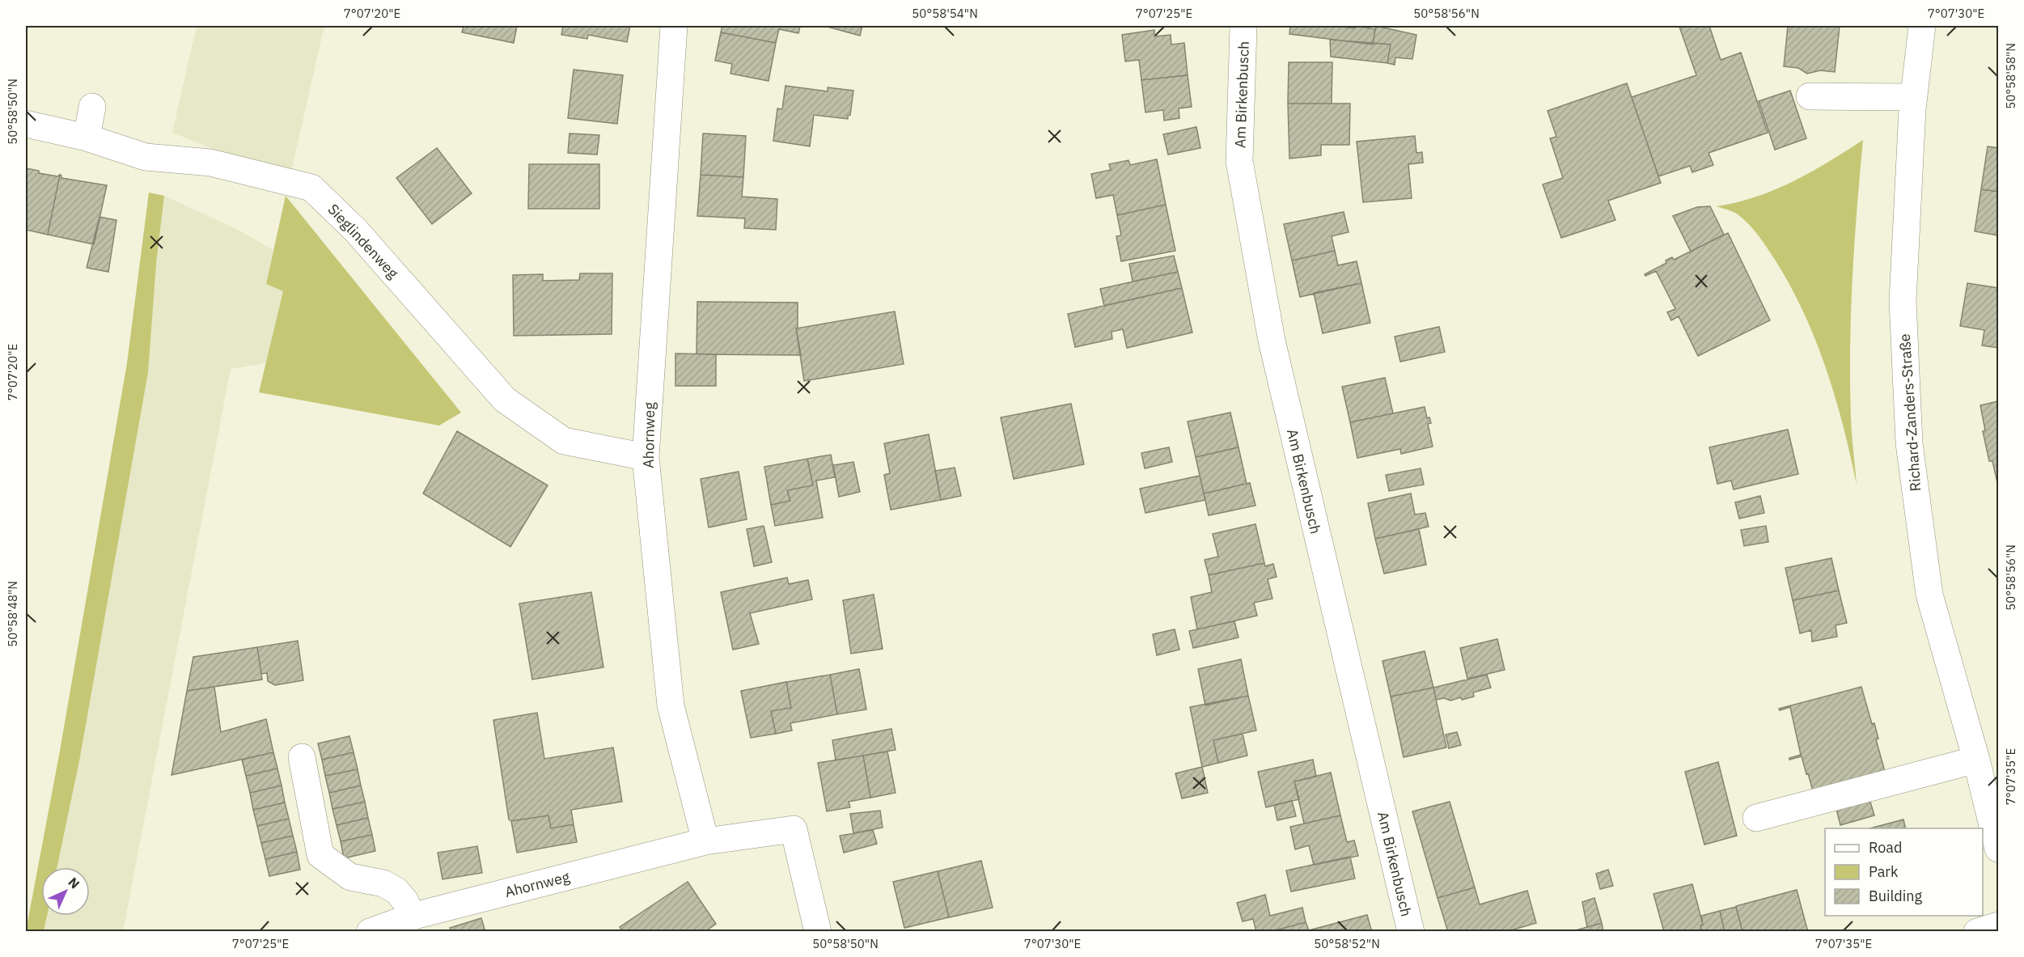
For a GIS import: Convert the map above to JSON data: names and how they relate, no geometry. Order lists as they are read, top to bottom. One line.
{"streets":{"street":["Am Birkenbusch","Sieglindenweg","Richard-Zanders-Straße","Ahornweg"]},"crossings":[["Sieglindenweg","Ahornweg"]],"legend":["Road","Park","Building"],"north":"top right","coordinates":["7°07'20\"E","50°58'54\"N","7°07'25\"E","50°58'56\"N","7°07'30\"E","50°58'58\"N","50°58'50\"N","50°58'48\"N","7°07'35\"E","50°58'52\"N"]}
